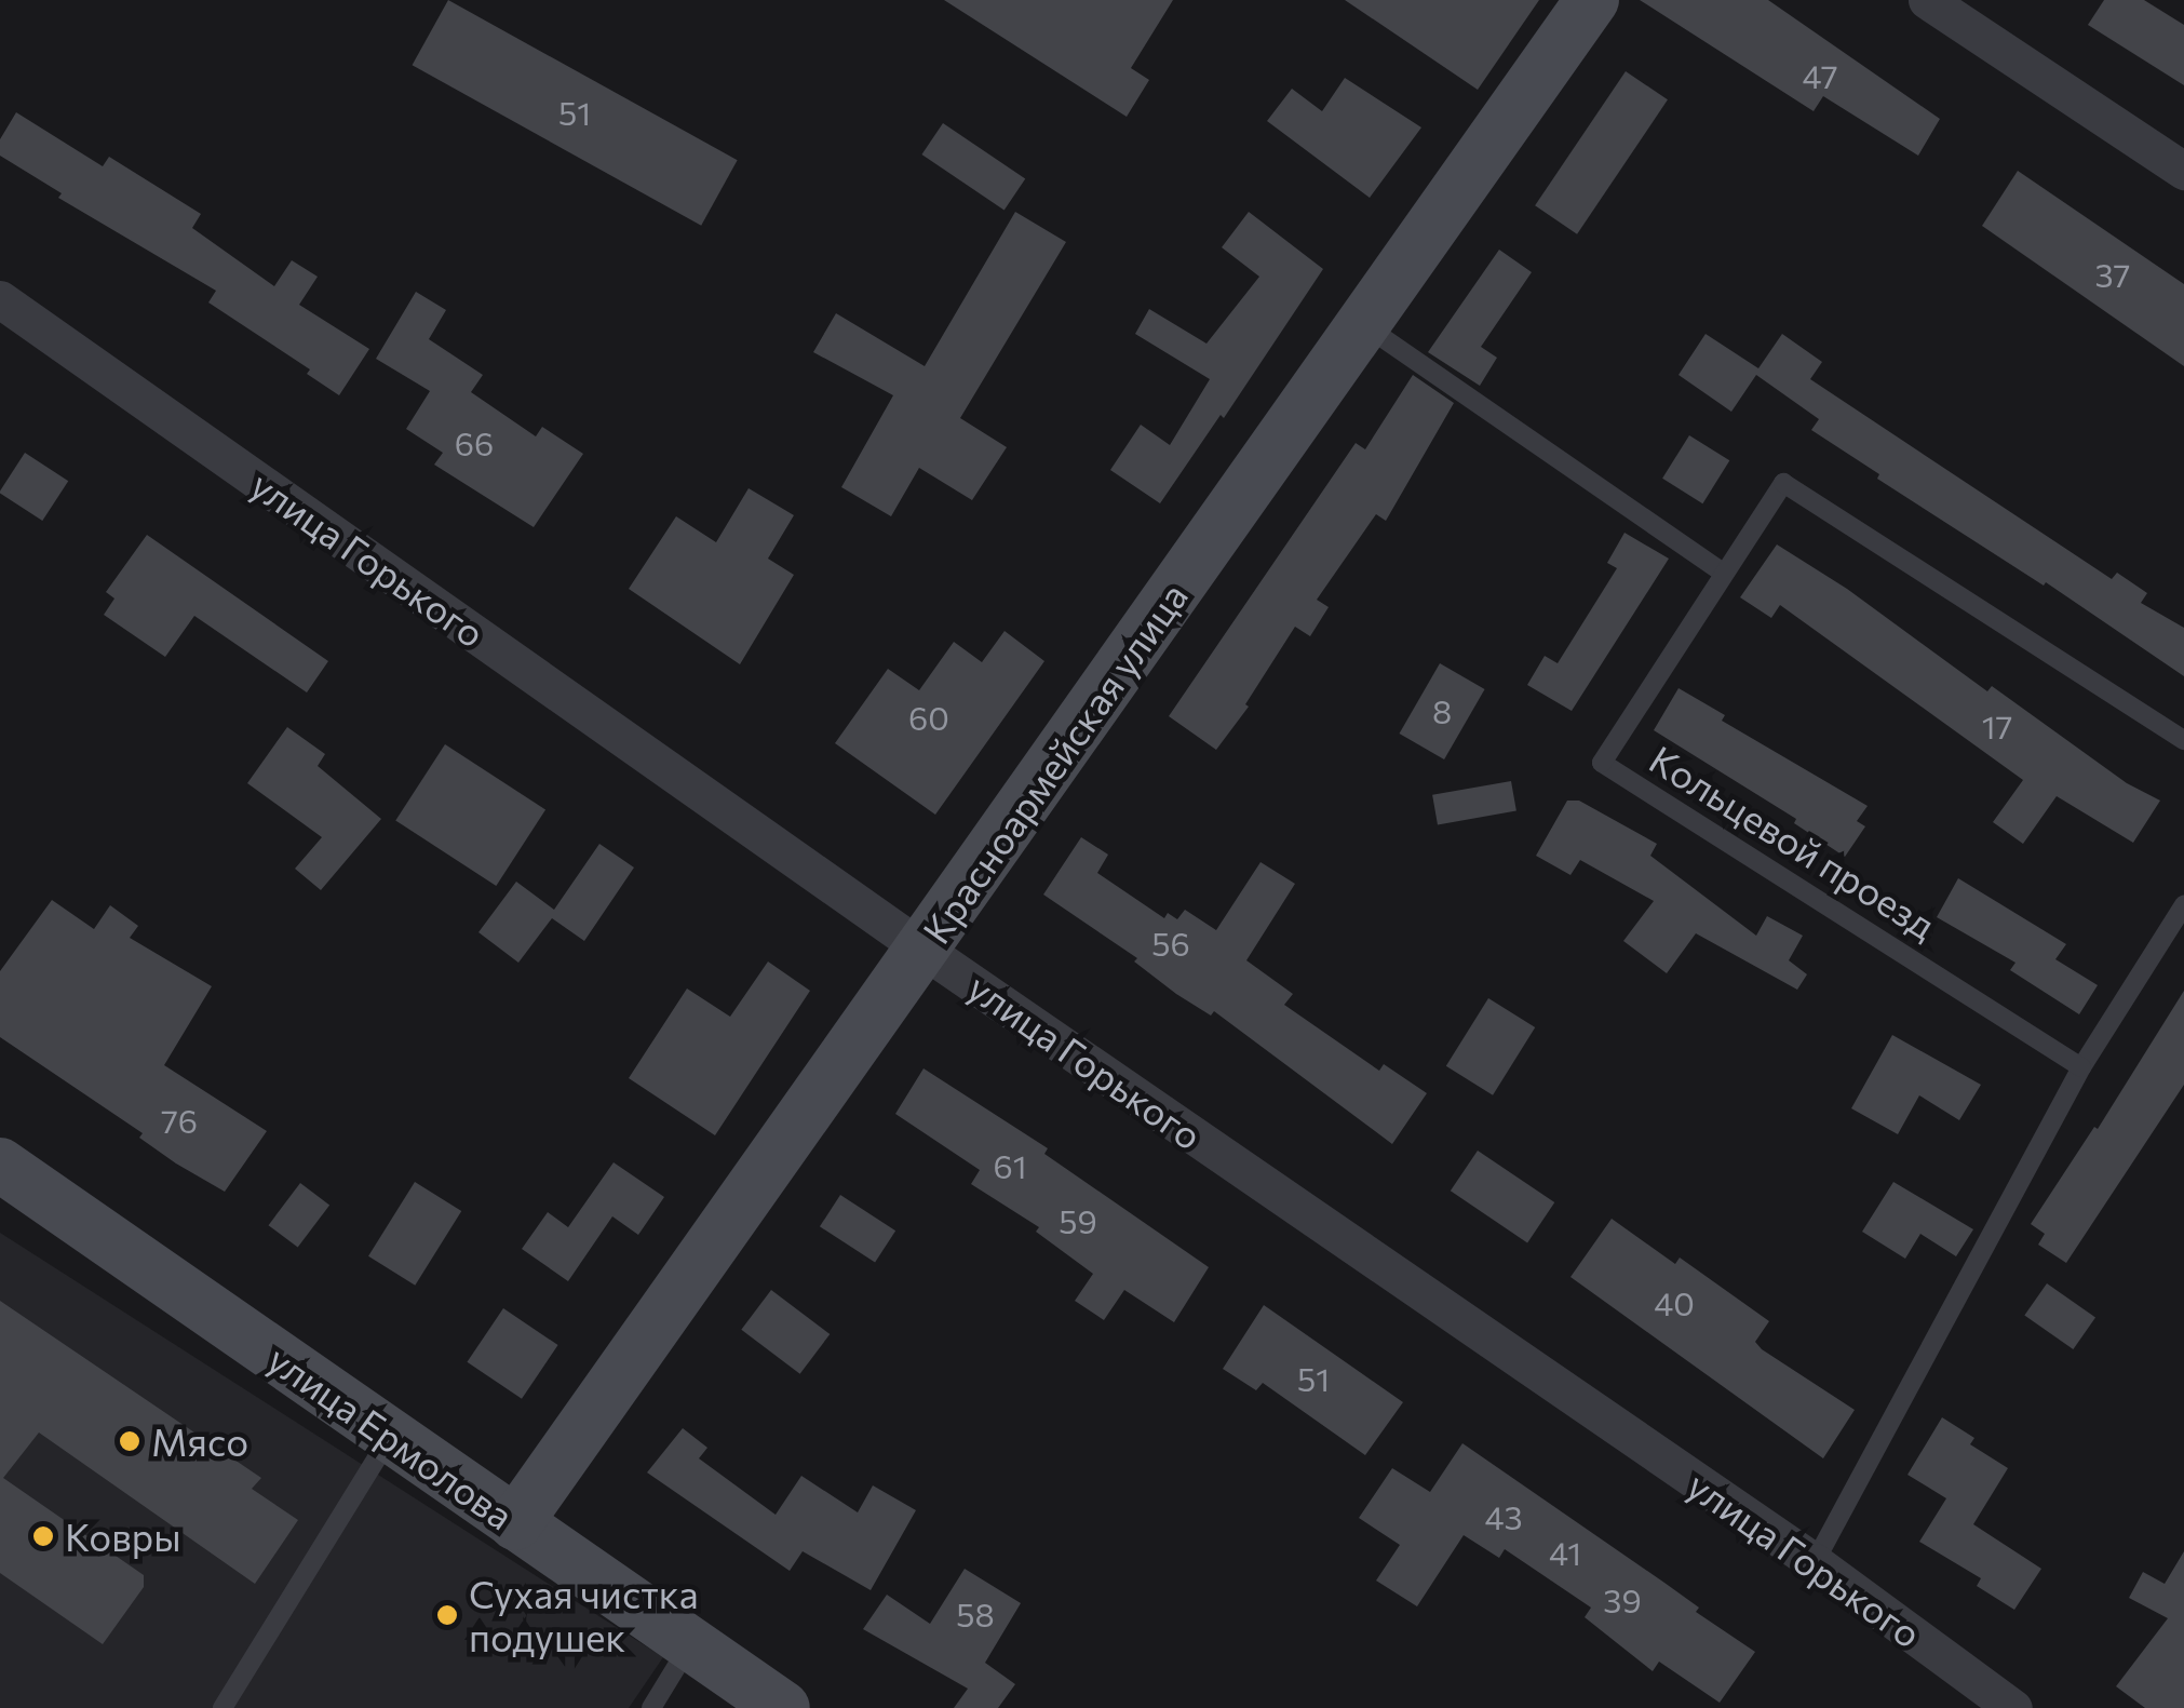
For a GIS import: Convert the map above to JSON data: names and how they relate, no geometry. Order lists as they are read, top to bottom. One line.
{"streets":{"street":["улица Горького","Красноармейская улица","улица Ермолова"],"lane":["Кольцевой проезд"]},"crossings":[["улица Горького","Красноармейская улица"],["Красноармейская улица","улица Ермолова"]],"places":["Мясо","Ковры","Сухая чистка подушек"],"house_numbers":["47","51","37","66","8","60","17","56","76","61","59","40","51","43","41","39","58"]}
